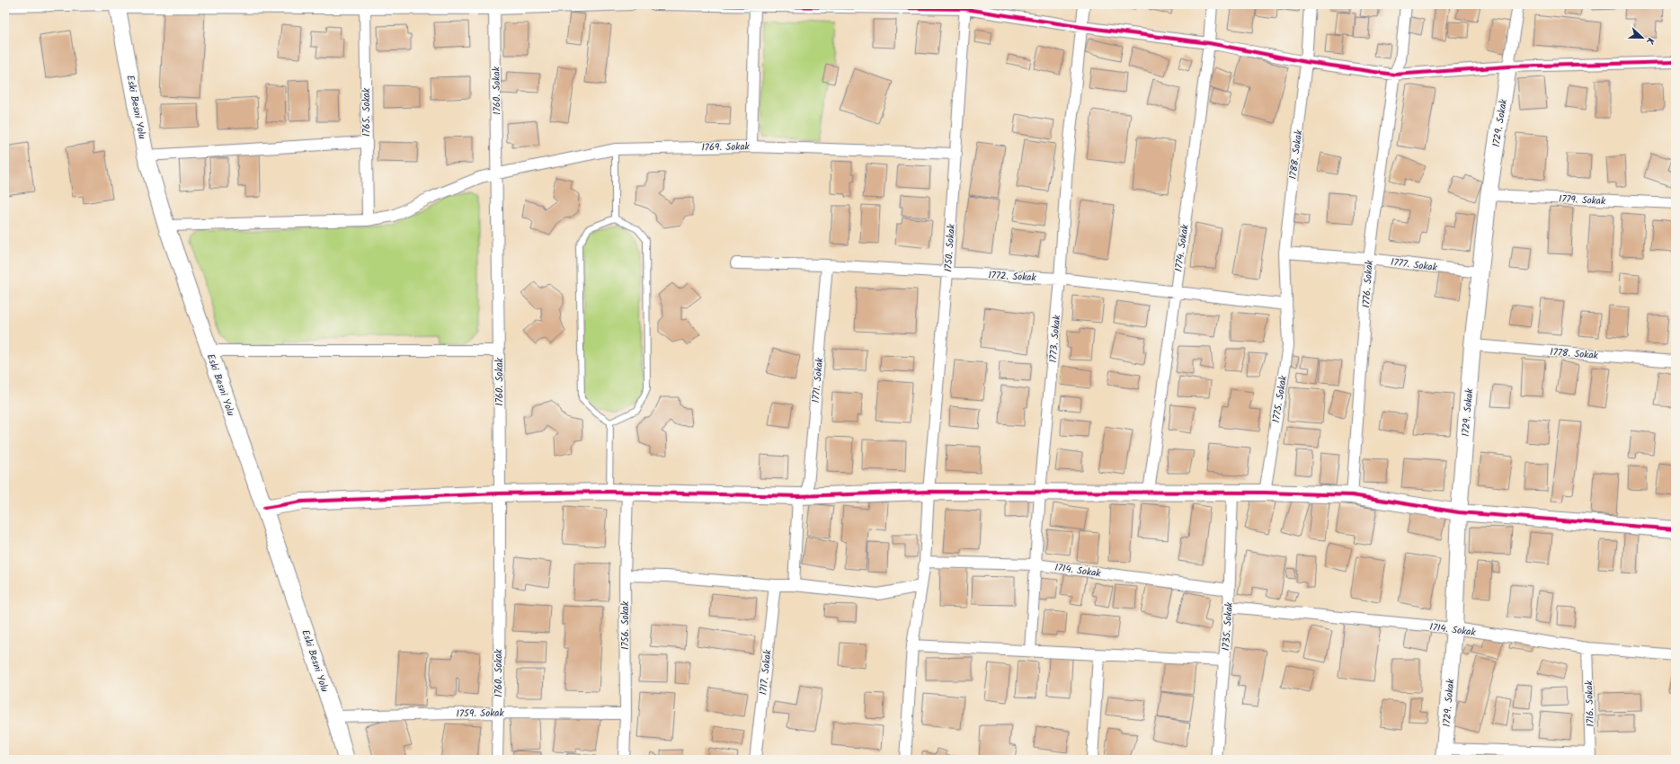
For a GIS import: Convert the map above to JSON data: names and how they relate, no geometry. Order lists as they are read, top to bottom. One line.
{"streets":{"street":["1760. Sokak","Eski Besni Yolu","1765. Sokak","1729. Sokak","1769. Sokak","1788. Sokak","1779. Sokak","1750. Sokak","1774. Sokak","1777. Sokak","1772. Sokak","1776. Sokak","1773. Sokak","1778. Sokak","1771. Sokak","1775. Sokak","1714. Sokak","1756. Sokak","1735. Sokak","1717. Sokak","1716. Sokak","1759. Sokak"]},"crossings":[["1760. Sokak","1769. Sokak"],["1760. Sokak","1759. Sokak"],["Eski Besni Yolu","1769. Sokak"],["Eski Besni Yolu","1759. Sokak"],["1765. Sokak","1769. Sokak"],["1729. Sokak","1779. Sokak"],["1729. Sokak","1777. Sokak"],["1729. Sokak","1778. Sokak"],["1729. Sokak","1714. Sokak"],["1769. Sokak","1750. Sokak"],["1788. Sokak","1777. Sokak"],["1788. Sokak","1772. Sokak"],["1788. Sokak","1775. Sokak"],["1750. Sokak","1772. Sokak"],["1750. Sokak","1714. Sokak"],["1774. Sokak","1772. Sokak"],["1777. Sokak","1776. Sokak"],["1772. Sokak","1773. Sokak"],["1772. Sokak","1771. Sokak"],["1772. Sokak","1775. Sokak"],["1773. Sokak","1714. Sokak"],["1714. Sokak","1735. Sokak"],["1714. Sokak","1716. Sokak"],["1756. Sokak","1759. Sokak"]],"north":"right"}
